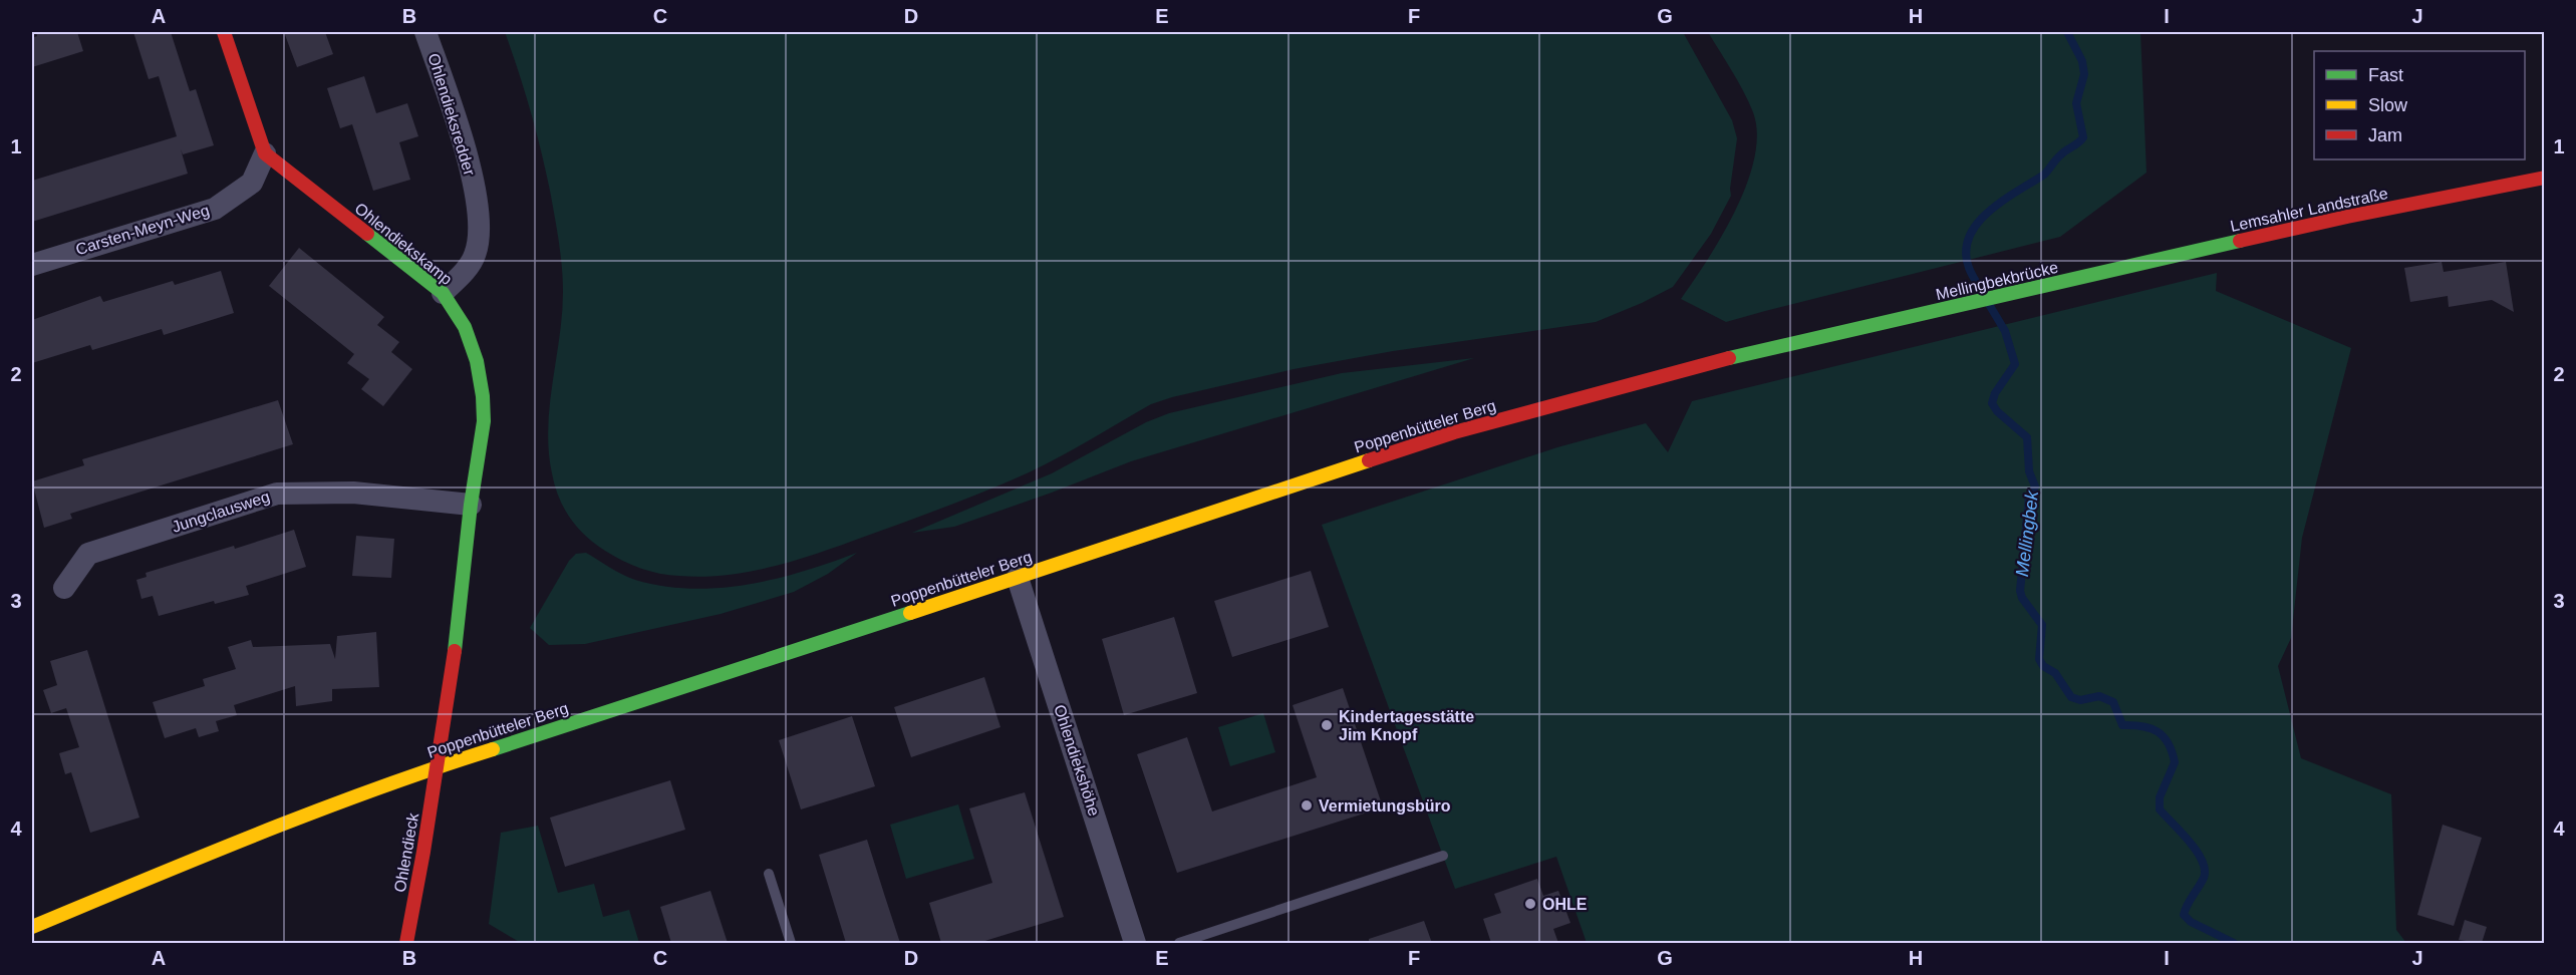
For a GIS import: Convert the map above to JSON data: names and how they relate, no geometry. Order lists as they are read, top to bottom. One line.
{"streets":{"main road":["Lemsahler Landstraße","Ohlendiekskamp","Mellingbekbrücke","Poppenbütteler Berg","Ohlendieck"],"street":["Ohlendieksredder","Carsten-Meyn-Weg","Jungclausweg","Ohlendiekshöhe"]},"crossings":[["Ohlendieksredder","Ohlendiekskamp"],["Lemsahler Landstraße","Mellingbekbrücke"],["Carsten-Meyn-Weg","Ohlendiekskamp"],["Ohlendiekskamp","Poppenbütteler Berg"],["Ohlendiekskamp","Jungclausweg"],["Ohlendiekskamp","Ohlendieck"],["Mellingbekbrücke","Poppenbütteler Berg"],["Poppenbütteler Berg","Ohlendiekshöhe"],["Poppenbütteler Berg","Ohlendieck"]],"water":["Mellingbek"],"places":["Kindertagesstätte Jim Knopf","Vermietungsbüro","OHLE"],"legend":["Fast","Slow","Jam"],"grid":{"columns":["A","B","C","D","E","F","G","H","I","J"],"rows":["1","2","3","4"]}}
